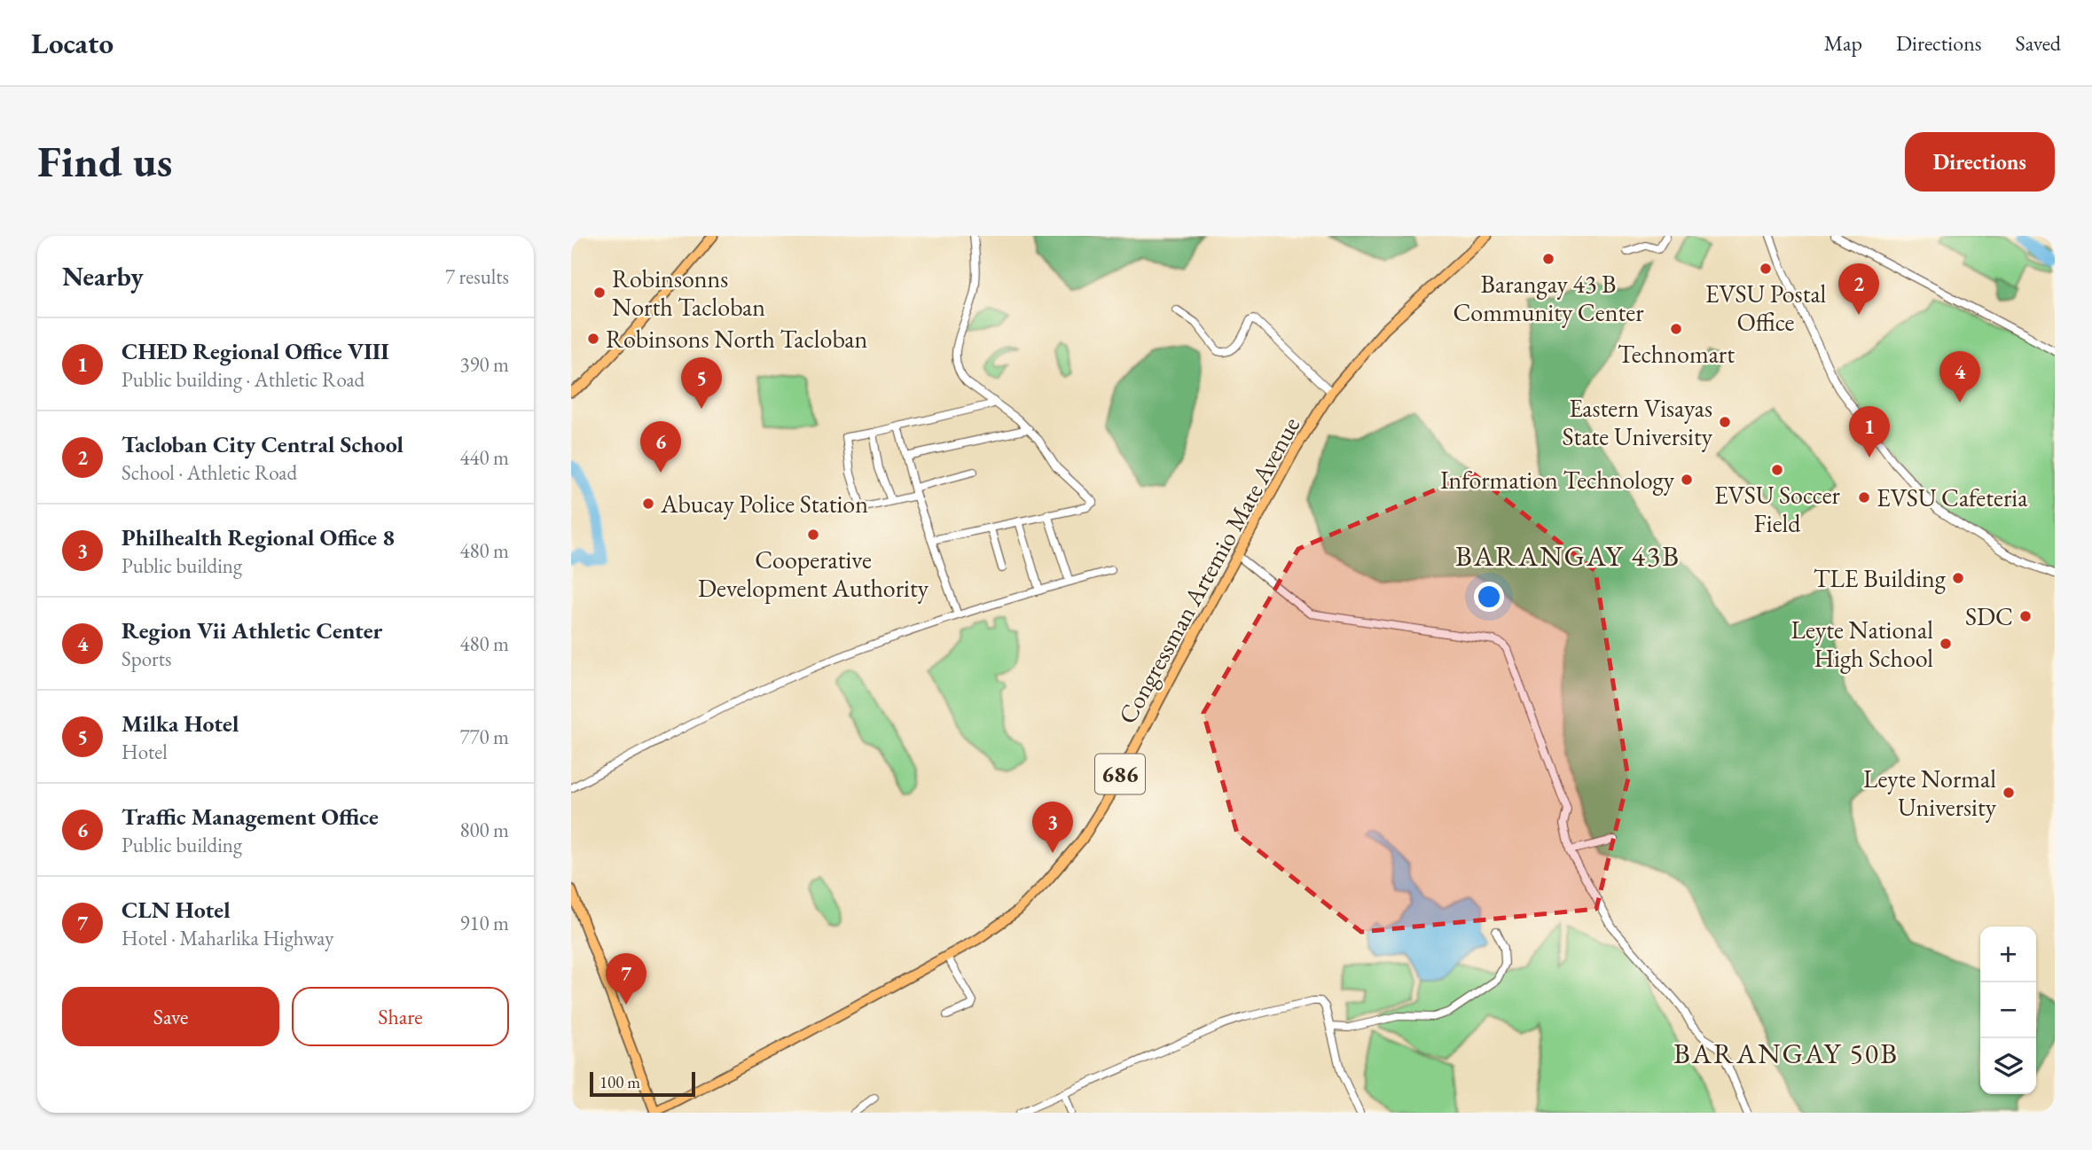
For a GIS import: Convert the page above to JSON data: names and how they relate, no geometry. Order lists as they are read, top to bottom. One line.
{"streets":{"main road":["Congressman Artemio Mate Avenue","686"]},"districts":["BARANGAY 43B","BARANGAY 50B"],"places":["Barangay 43 B Community Center","EVSU Postal Office","Robinsonns North Tacloban","Technomart","Robinsons North Tacloban","Eastern Visayas State University","EVSU Soccer Field","Information Technology","EVSU Cafeteria","Abucay Police Station","Cooperative Development Authority","TLE Building","SDC","Leyte National High School","Leyte Normal University"],"scale_bar":"100 m","page":{"header":"Locato","nav":["Map","Directions","Saved"],"buttons":["Directions",["Save","Share"]],"title":"Find us","heading":["Nearby","7 results"],"pins":["2","4","5","1","6","3","7"],"list":[{"mark":"1","name":"CHED Regional Office VIII","note":"Public building · Athletic Road","value":"390 m"},{"mark":"2","name":"Tacloban City Central School","note":"School · Athletic Road","value":"440 m"},{"mark":"3","name":"Philhealth Regional Office 8","note":"Public building","value":"480 m"},{"mark":"4","name":"Region Vii Athletic Center","note":"Sports","value":"480 m"},{"mark":"5","name":"Milka Hotel","note":"Hotel","value":"770 m"},{"mark":"6","name":"Traffic Management Office","note":"Public building","value":"800 m"},{"mark":"7","name":"CLN Hotel","note":"Hotel · Maharlika Highway","value":"910 m"}],"map_buttons":["+","−"],"scale":"100 m"}}
